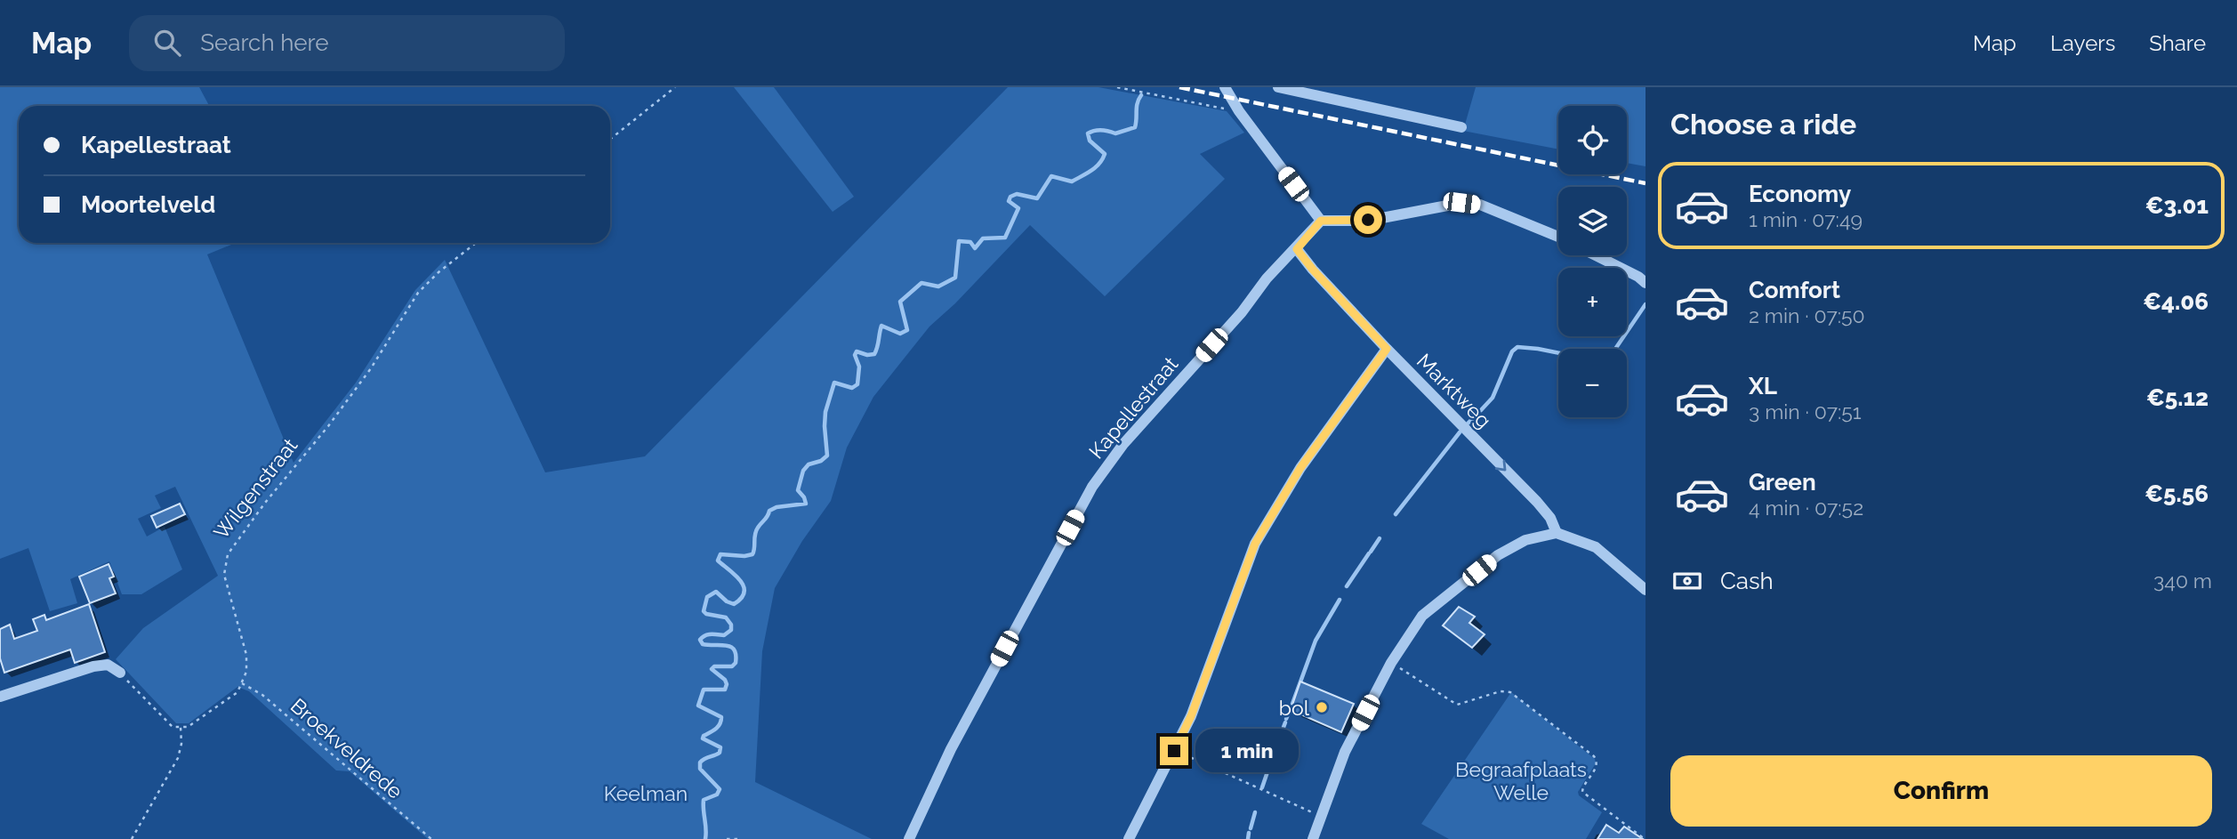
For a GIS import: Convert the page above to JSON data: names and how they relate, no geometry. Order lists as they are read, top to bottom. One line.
{"streets":{"street":["Marktweg","Kapellestraat"],"path":["Wilgenstraat","Broekveldrede"]},"crossings":[["Marktweg","Kapellestraat"],["Wilgenstraat","Broekveldrede"]],"one_way":["Marktweg"],"parks":["Begraafplaats Welle","Keelman"],"places":["bol"],"page":{"header":"Map","search":"Search here","nav":["Map","Layers","Share"],"heading":"Choose a ride","map_buttons":["+","−"],"banner":["Kapellestraat","Moortelveld"],"list":[{"name":"Economy","note":"1 min · 07:49","value":"€3.01"},{"name":"Comfort","note":"2 min · 07:50","value":"€4.06"},{"name":"XL","note":"3 min · 07:51","value":"€5.12"},{"name":"Green","note":"4 min · 07:52","value":"€5.56"}],"pay":["Cash","340 m"],"bubble":"1 min","buttons":"Confirm"}}
